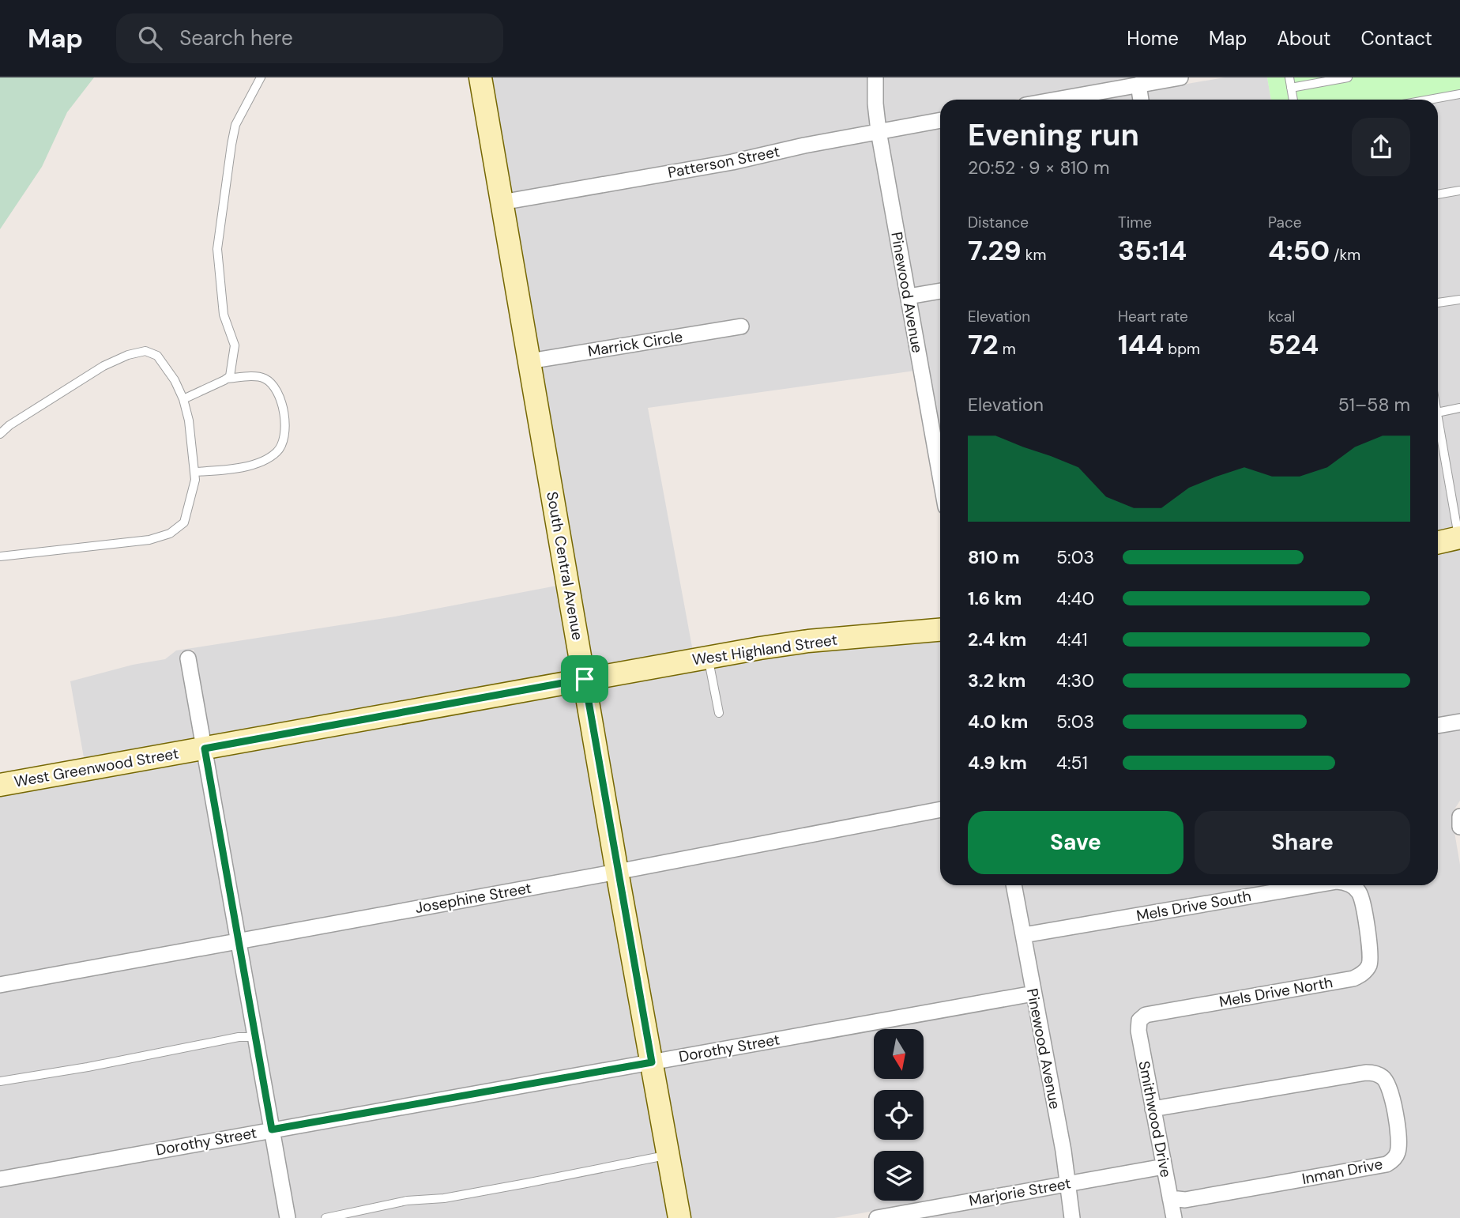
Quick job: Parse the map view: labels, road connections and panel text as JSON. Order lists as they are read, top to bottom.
{
  "streets": {
    "street": [
      "Patterson Street",
      "Pinewood Avenue",
      "Marrick Circle",
      "South Central Avenue",
      "West Highland Street",
      "West Greenwood Street",
      "Josephine Street",
      "Mels Drive South",
      "Mels Drive North",
      "Dorothy Street",
      "Smithwood Drive",
      "Inman Drive",
      "Marjorie Street"
    ]
  },
  "crossings": [
    ["Patterson Street", "Pinewood Avenue"],
    ["Patterson Street", "South Central Avenue"],
    ["Pinewood Avenue", "Mels Drive South"],
    ["Pinewood Avenue", "Dorothy Street"],
    ["Pinewood Avenue", "Marjorie Street"],
    ["Marrick Circle", "South Central Avenue"],
    ["South Central Avenue", "West Highland Street"],
    ["South Central Avenue", "West Greenwood Street"],
    ["South Central Avenue", "Josephine Street"],
    ["South Central Avenue", "Dorothy Street"],
    ["West Highland Street", "West Greenwood Street"],
    ["Mels Drive South", "Mels Drive North"],
    ["Mels Drive North", "Smithwood Drive"],
    ["Smithwood Drive", "Inman Drive"],
    ["Smithwood Drive", "Marjorie Street"]
  ],
  "north": "bottom",
  "page": {
    "header": "Map",
    "search": "Search here",
    "nav": [
      "Home",
      "Map",
      "About",
      "Contact"
    ],
    "heading": ["Evening run", "20:52 · 9 × 810 m"],
    "stats": [
      ["Distance", "7.29 km"],
      ["Time", "35:14"],
      ["Pace", "4:50 /km"],
      ["Elevation", "72 m"],
      ["Heart rate", "144 bpm"],
      ["kcal", "524"]
    ],
    "chart": ["Elevation", "51–58 m"],
    "list": [
      {
        "name": "810 m",
        "note": "5:03"
      },
      {
        "name": "1.6 km",
        "note": "4:40"
      },
      {
        "name": "2.4 km",
        "note": "4:41"
      },
      {
        "name": "3.2 km",
        "note": "4:30"
      },
      {
        "name": "4.0 km",
        "note": "5:03"
      },
      {
        "name": "4.9 km",
        "note": "4:51"
      }
    ],
    "buttons": ["Save", "Share"]
  }
}
